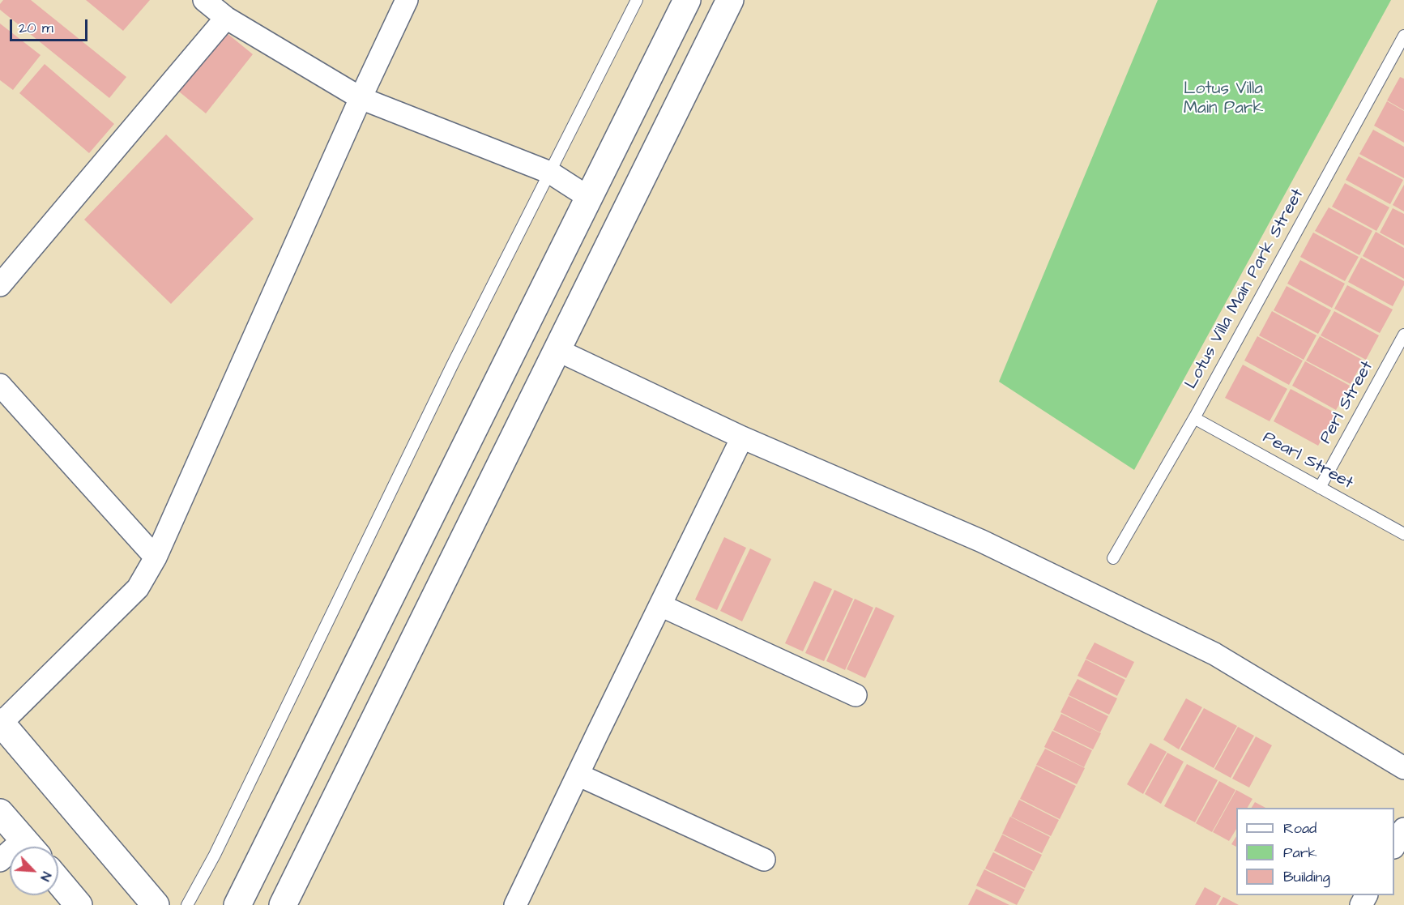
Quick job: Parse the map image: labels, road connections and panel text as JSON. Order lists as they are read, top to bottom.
{
  "streets": {
    "lane": ["Lotus Villa Main Park Street", "Perl Street", "Pearl Street"]
  },
  "crossings": [
    ["Lotus Villa Main Park Street", "Pearl Street"],
    ["Perl Street", "Pearl Street"]
  ],
  "parks": ["Lotus Villa Main Park"],
  "legend": ["Road", "Park", "Building"],
  "scale_bar": "20 m",
  "north": "bottom right"
}
